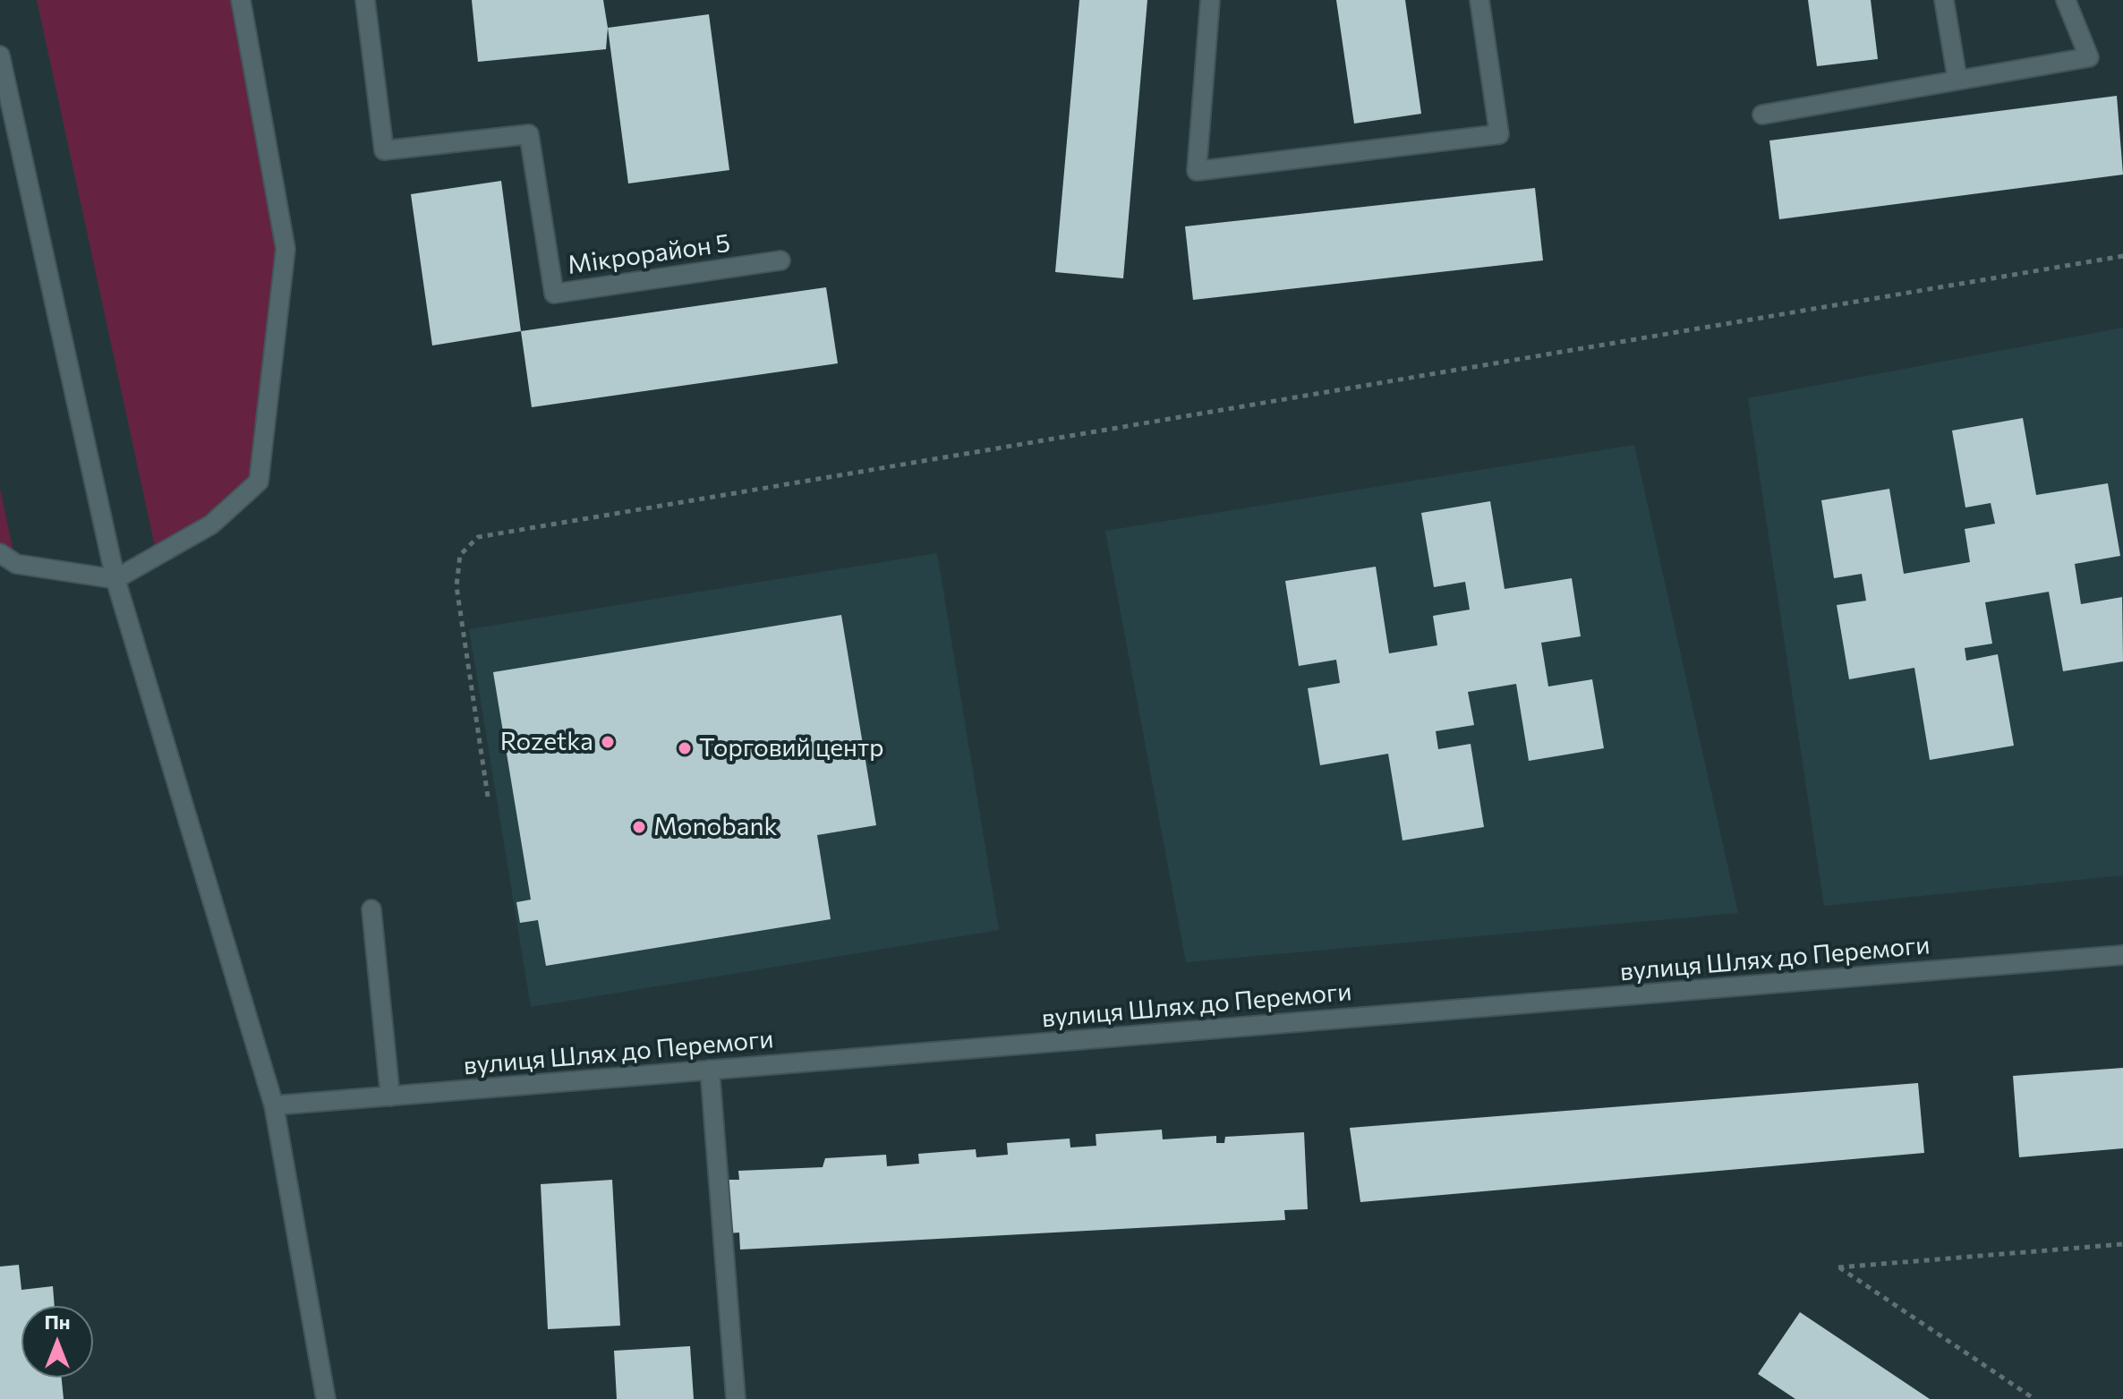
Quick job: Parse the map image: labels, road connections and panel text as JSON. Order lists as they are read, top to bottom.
{
  "streets": {
    "street": ["Мікрорайон 5", "вулиця Шлях до Перемоги"]
  },
  "places": ["Rozetka", "Торговий центр", "Monobank"],
  "north": "top"
}
